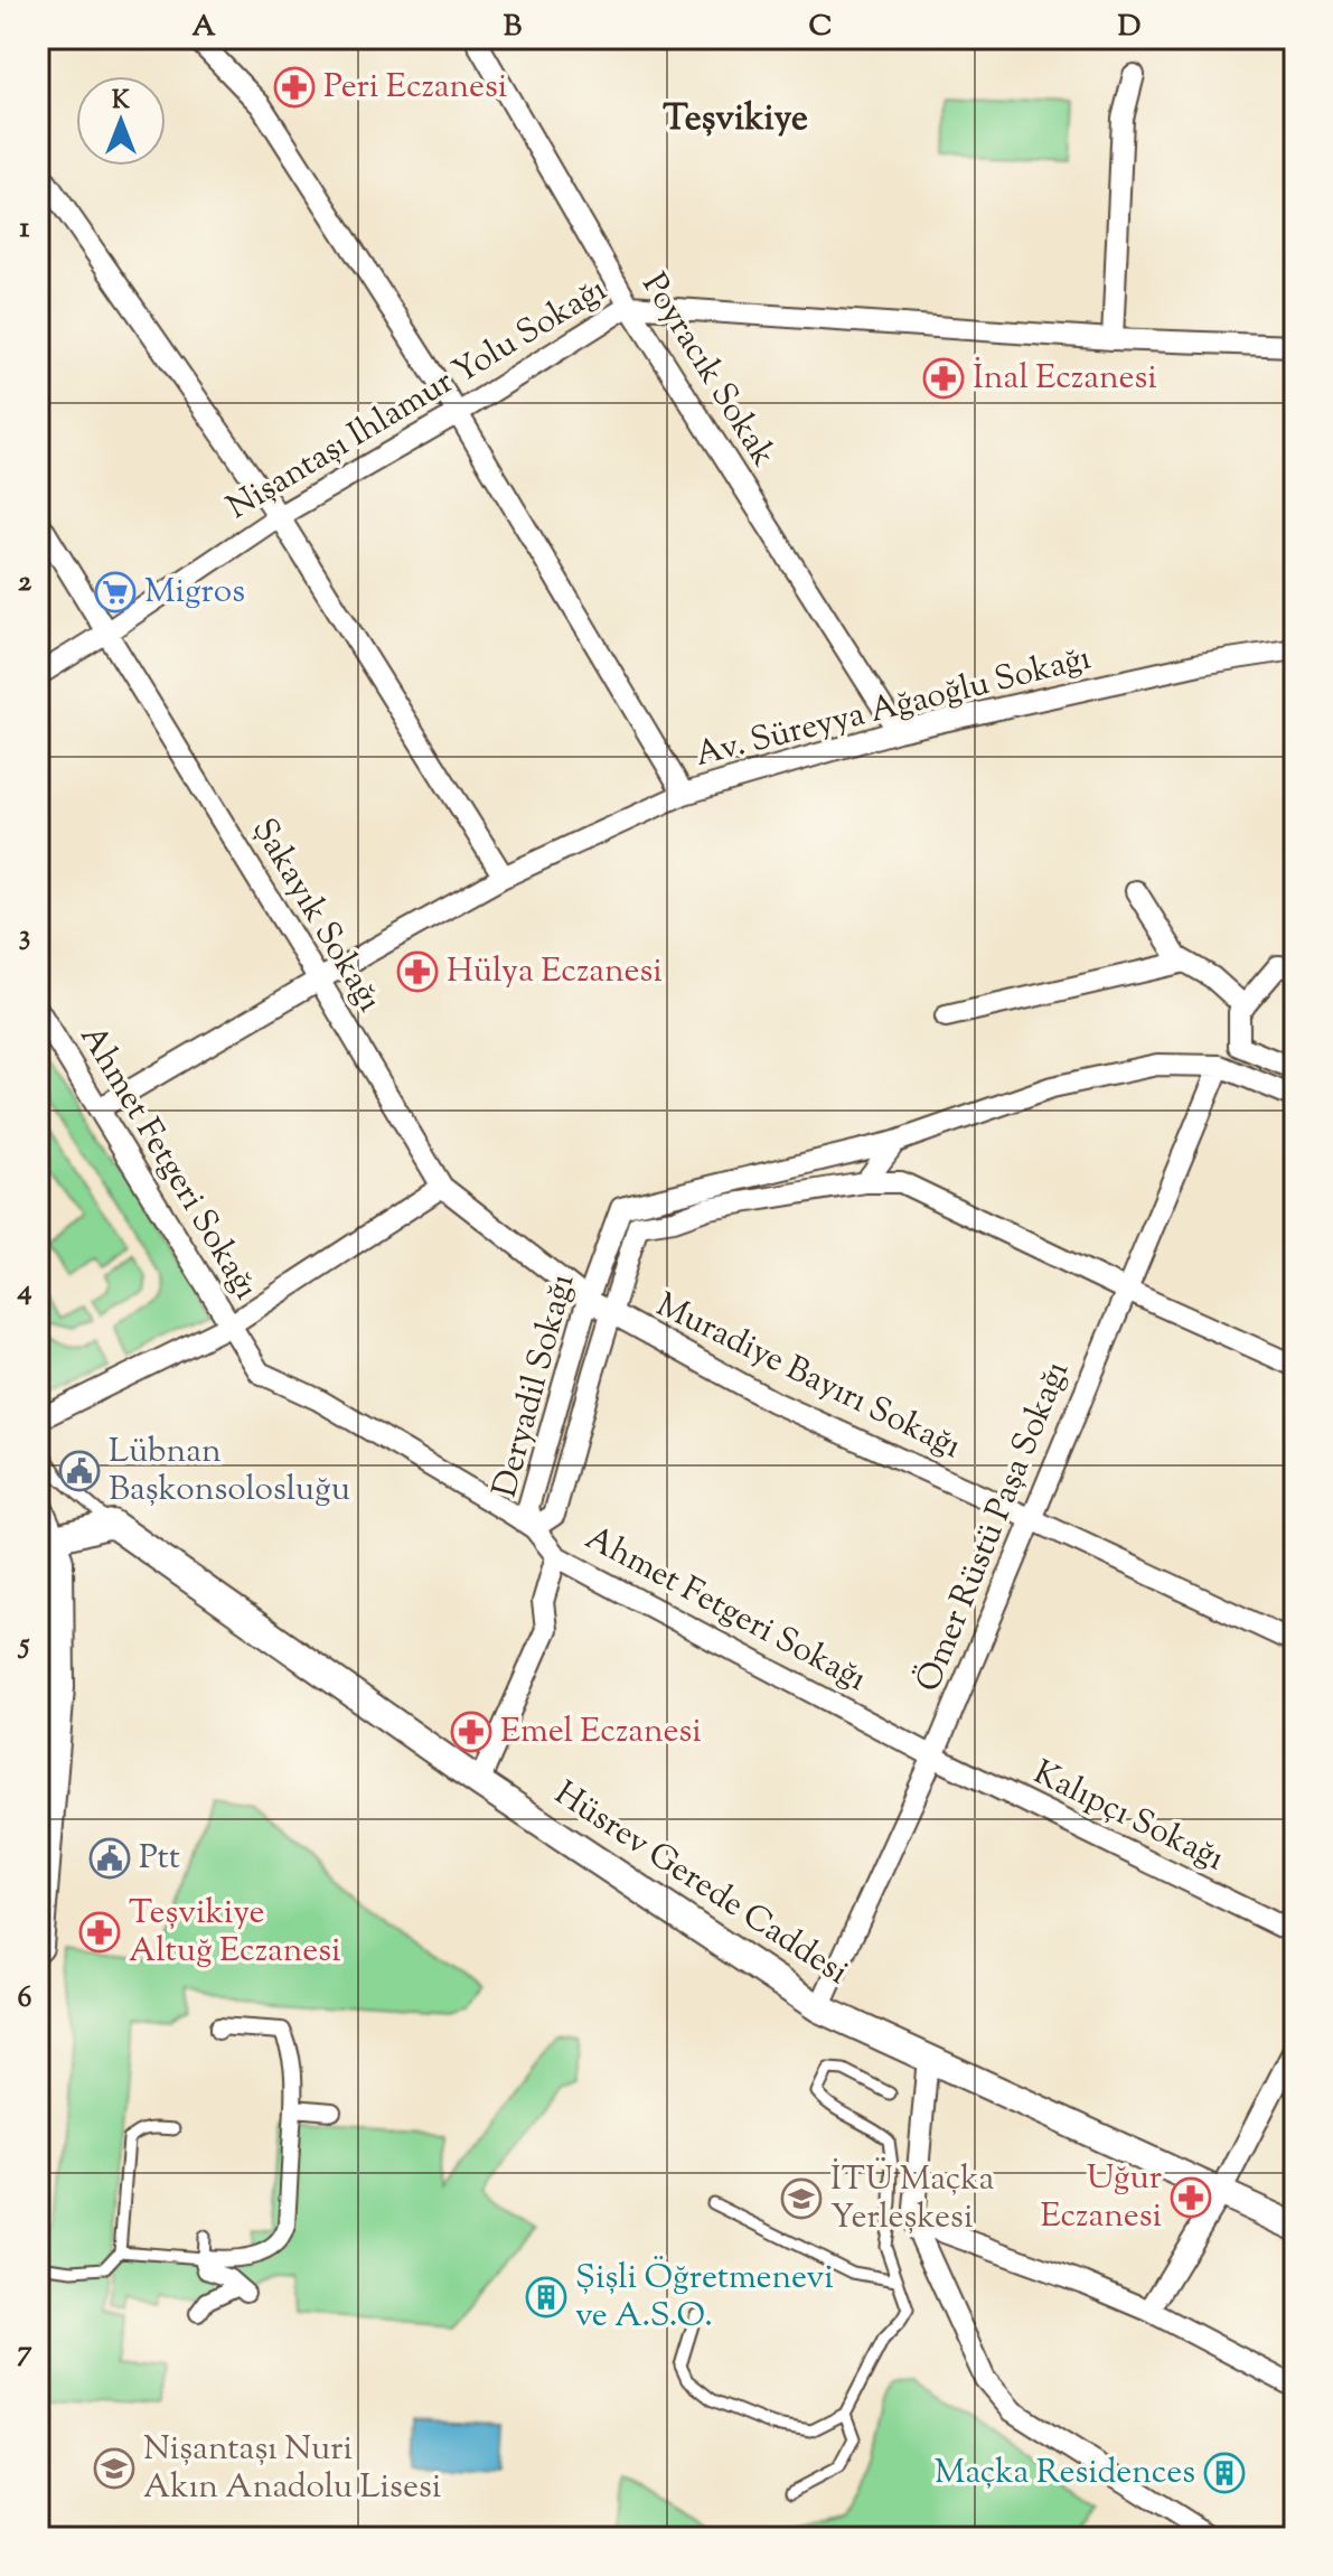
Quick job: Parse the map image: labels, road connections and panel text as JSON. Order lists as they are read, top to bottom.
{
  "streets": {
    "street": [
      "Poyracık Sokak",
      "Nişantaşı Ihlamur Yolu Sokağı",
      "Av. Süreyya Ağaoğlu Sokağı",
      "Şakayık Sokağı",
      "Ahmet Fetgeri Sokağı",
      "Muradiye Bayırı Sokağı",
      "Deryadil Sokağı",
      "Ömer Rüstü Paşa Sokağı",
      "Kalıpçı Sokağı",
      "Hüsrev Gerede Caddesi"
    ]
  },
  "crossings": [
    ["Poyracık Sokak", "Nişantaşı Ihlamur Yolu Sokağı"],
    ["Poyracık Sokak", "Av. Süreyya Ağaoğlu Sokağı"],
    ["Nişantaşı Ihlamur Yolu Sokağı", "Şakayık Sokağı"],
    ["Av. Süreyya Ağaoğlu Sokağı", "Şakayık Sokağı"],
    ["Av. Süreyya Ağaoğlu Sokağı", "Ahmet Fetgeri Sokağı"],
    ["Şakayık Sokağı", "Muradiye Bayırı Sokağı"],
    ["Şakayık Sokağı", "Deryadil Sokağı"],
    ["Ahmet Fetgeri Sokağı", "Deryadil Sokağı"],
    ["Ahmet Fetgeri Sokağı", "Ömer Rüstü Paşa Sokağı"],
    ["Ahmet Fetgeri Sokağı", "Kalıpçı Sokağı"],
    ["Muradiye Bayırı Sokağı", "Deryadil Sokağı"],
    ["Muradiye Bayırı Sokağı", "Ömer Rüstü Paşa Sokağı"],
    ["Deryadil Sokağı", "Ömer Rüstü Paşa Sokağı"],
    ["Ömer Rüstü Paşa Sokağı", "Kalıpçı Sokağı"],
    ["Ömer Rüstü Paşa Sokağı", "Hüsrev Gerede Caddesi"]
  ],
  "districts": ["Teşvikiye"],
  "places": {
    "pharmacy": [
      "Peri Eczanesi",
      "İnal Eczanesi",
      "Hülya Eczanesi",
      "Emel Eczanesi",
      "Teşvikiye Altuğ Eczanesi",
      "Uğur Eczanesi"
    ],
    "supermarket": ["Migros"],
    "public building": ["Lübnan Başkonsolosluğu", "Ptt"],
    "school or university": ["İTÜ Maçka Yerleşkesi", "Nişantaşı Nuri Akın Anadolu Lisesi"],
    "building": ["Şişli Öğretmenevi ve A.S.O.", "Maçka Residences"]
  },
  "north": "top",
  "grid": {
    "columns": [
      "A",
      "B",
      "C",
      "D"
    ],
    "rows": [
      "1",
      "2",
      "3",
      "4",
      "5",
      "6",
      "7"
    ]
  }
}
